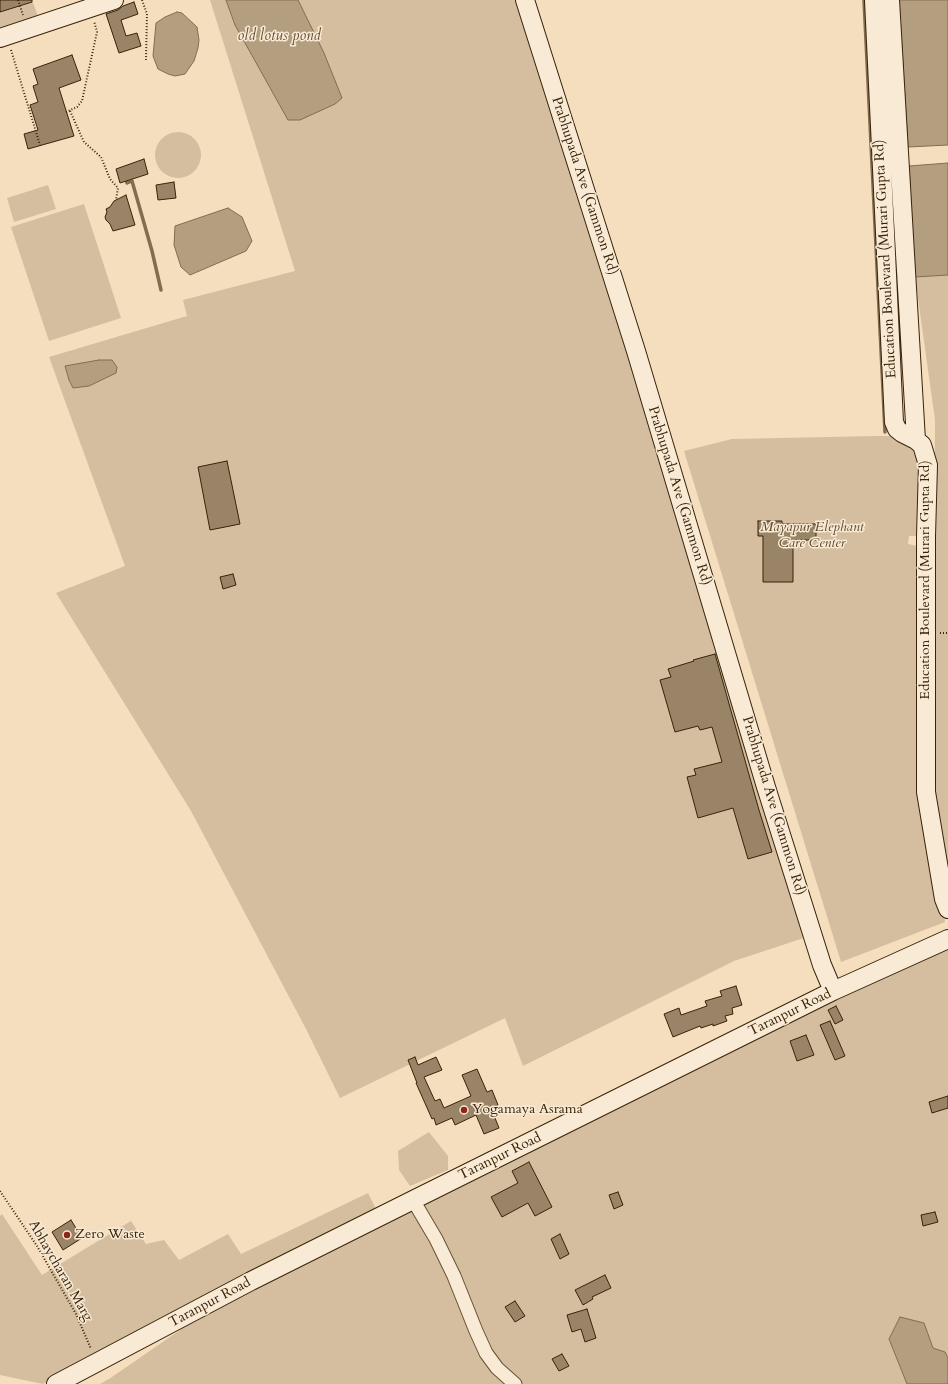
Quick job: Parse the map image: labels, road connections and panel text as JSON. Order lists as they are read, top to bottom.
{
  "streets": {
    "street": ["Prabhupada Ave (Gammon Rd)", "Education Boulevard (Murari Gupta Rd)", "Taranpur Road"],
    "path": ["Abhaycharan Marg"]
  },
  "crossings": [
    ["Prabhupada Ave (Gammon Rd)", "Taranpur Road"],
    ["Taranpur Road", "Abhaycharan Marg"]
  ],
  "water": ["old lotus pond"],
  "parks": ["Mayapur Elephant Care Center"],
  "places": ["Yogamaya Asrama", "Zero Waste"]
}
